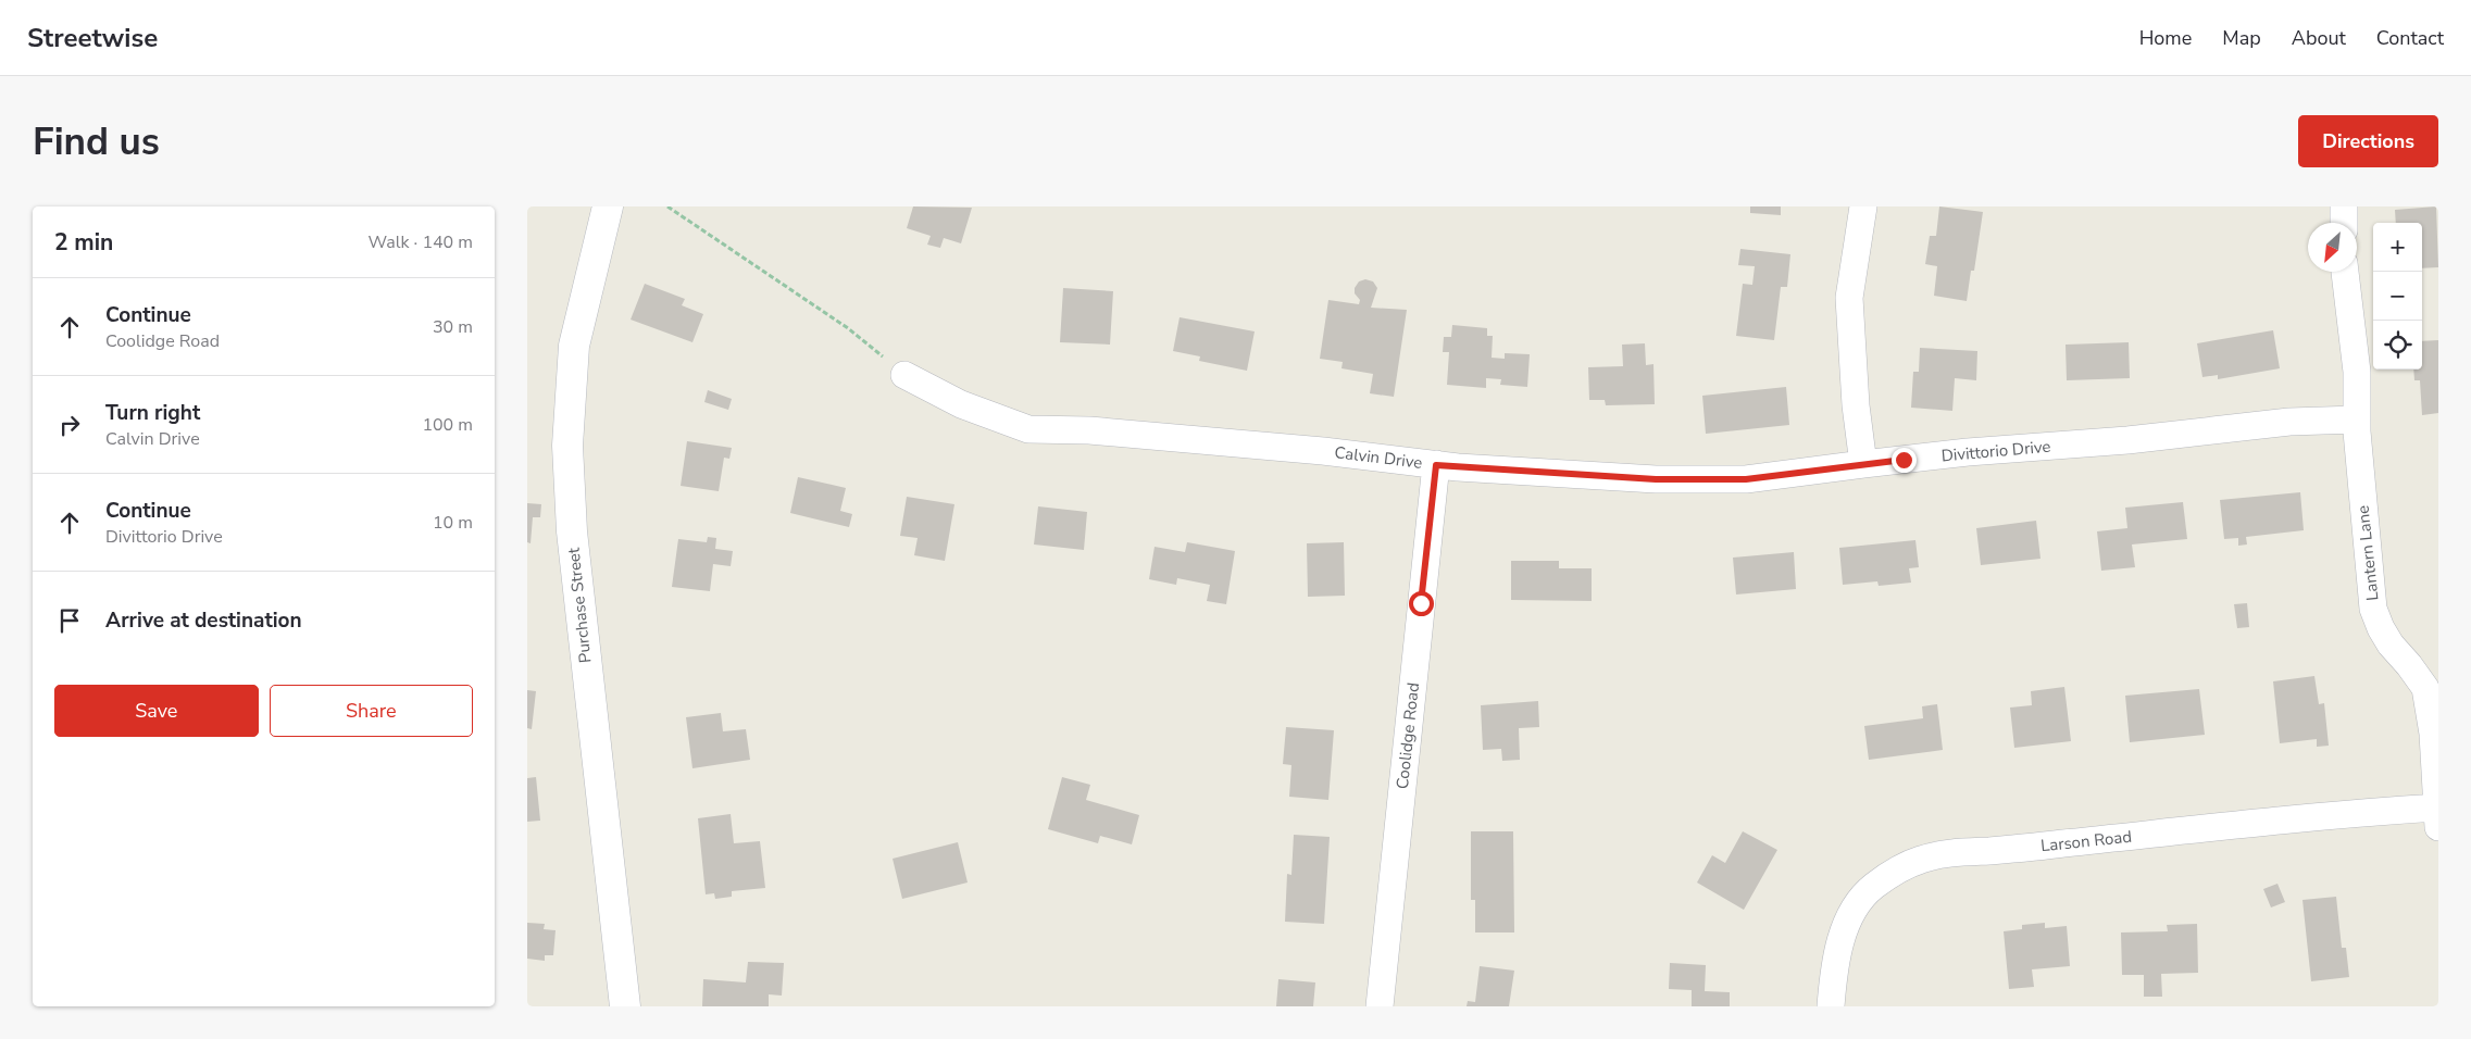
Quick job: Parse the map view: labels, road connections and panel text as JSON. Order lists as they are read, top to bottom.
{
  "streets": {
    "main road": ["Purchase Street"],
    "street": [
      "Divittorio Drive",
      "Calvin Drive",
      "Lantern Lane",
      "Coolidge Road",
      "Larson Road"
    ]
  },
  "crossings": [
    ["Divittorio Drive", "Calvin Drive"],
    ["Divittorio Drive", "Lantern Lane"],
    ["Calvin Drive", "Coolidge Road"],
    ["Lantern Lane", "Larson Road"]
  ],
  "north": "bottom left",
  "page": {
    "header": "Streetwise",
    "nav": [
      "Home",
      "Map",
      "About",
      "Contact"
    ],
    "buttons": [
      "Directions",
      ["Save", "Share"]
    ],
    "title": "Find us",
    "heading": ["2 min", "Walk · 140 m"],
    "map_buttons": ["+", "−"],
    "list": [
      ["Continue", "Coolidge Road", "30 m"],
      ["Turn right", "Calvin Drive", "100 m"],
      ["Continue", "Divittorio Drive", "10 m"],
      "Arrive at destination"
    ]
  }
}
